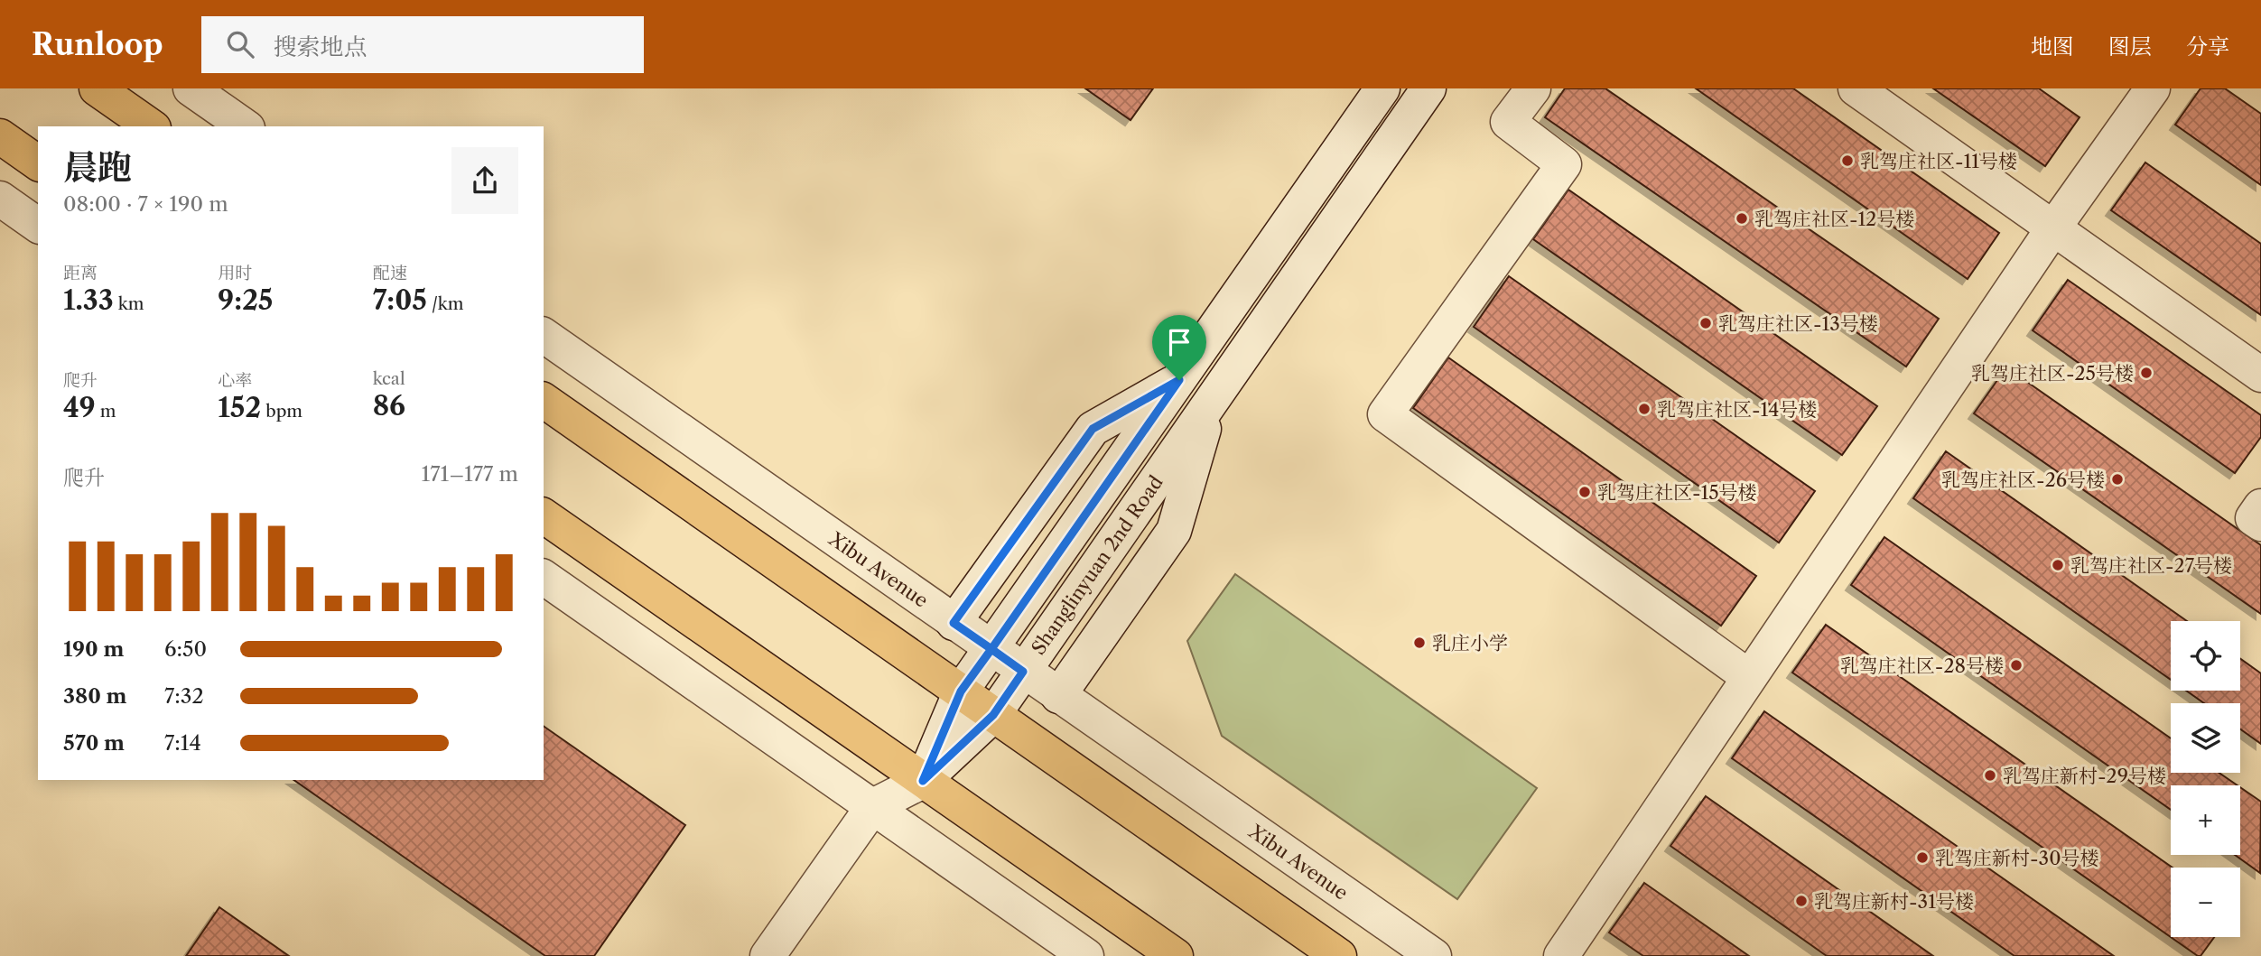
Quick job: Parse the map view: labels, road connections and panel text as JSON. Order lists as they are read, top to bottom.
{
  "streets": {
    "street": ["Shanglinyuan 2nd Road", "Xibu Avenue"]
  },
  "crossings": [
    ["Shanglinyuan 2nd Road", "Xibu Avenue"]
  ],
  "places": [
    "乳驾庄社区-11号楼",
    "乳驾庄社区-12号楼",
    "乳驾庄社区-13号楼",
    "乳驾庄社区-25号楼",
    "乳驾庄社区-14号楼",
    "乳驾庄社区-26号楼",
    "乳驾庄社区-15号楼",
    "乳驾庄社区-27号楼",
    "乳庄小学",
    "乳驾庄社区-28号楼",
    "乳驾庄新村-29号楼",
    "乳驾庄新村-30号楼",
    "乳驾庄新村-31号楼"
  ],
  "page": {
    "header": "Runloop",
    "search": "搜索地点",
    "nav": ["地图", "图层", "分享"],
    "heading": ["晨跑", "08:00 · 7 × 190 m"],
    "stats": [
      ["距离", "1.33 km"],
      ["用时", "9:25"],
      ["配速", "7:05 /km"],
      ["爬升", "49 m"],
      ["心率", "152 bpm"],
      ["kcal", "86"]
    ],
    "chart": ["爬升", "171–177 m"],
    "map_buttons": ["+", "−"],
    "list": [
      {
        "name": "190 m",
        "note": "6:50"
      },
      {
        "name": "380 m",
        "note": "7:32"
      },
      {
        "name": "570 m",
        "note": "7:14"
      }
    ]
  }
}
